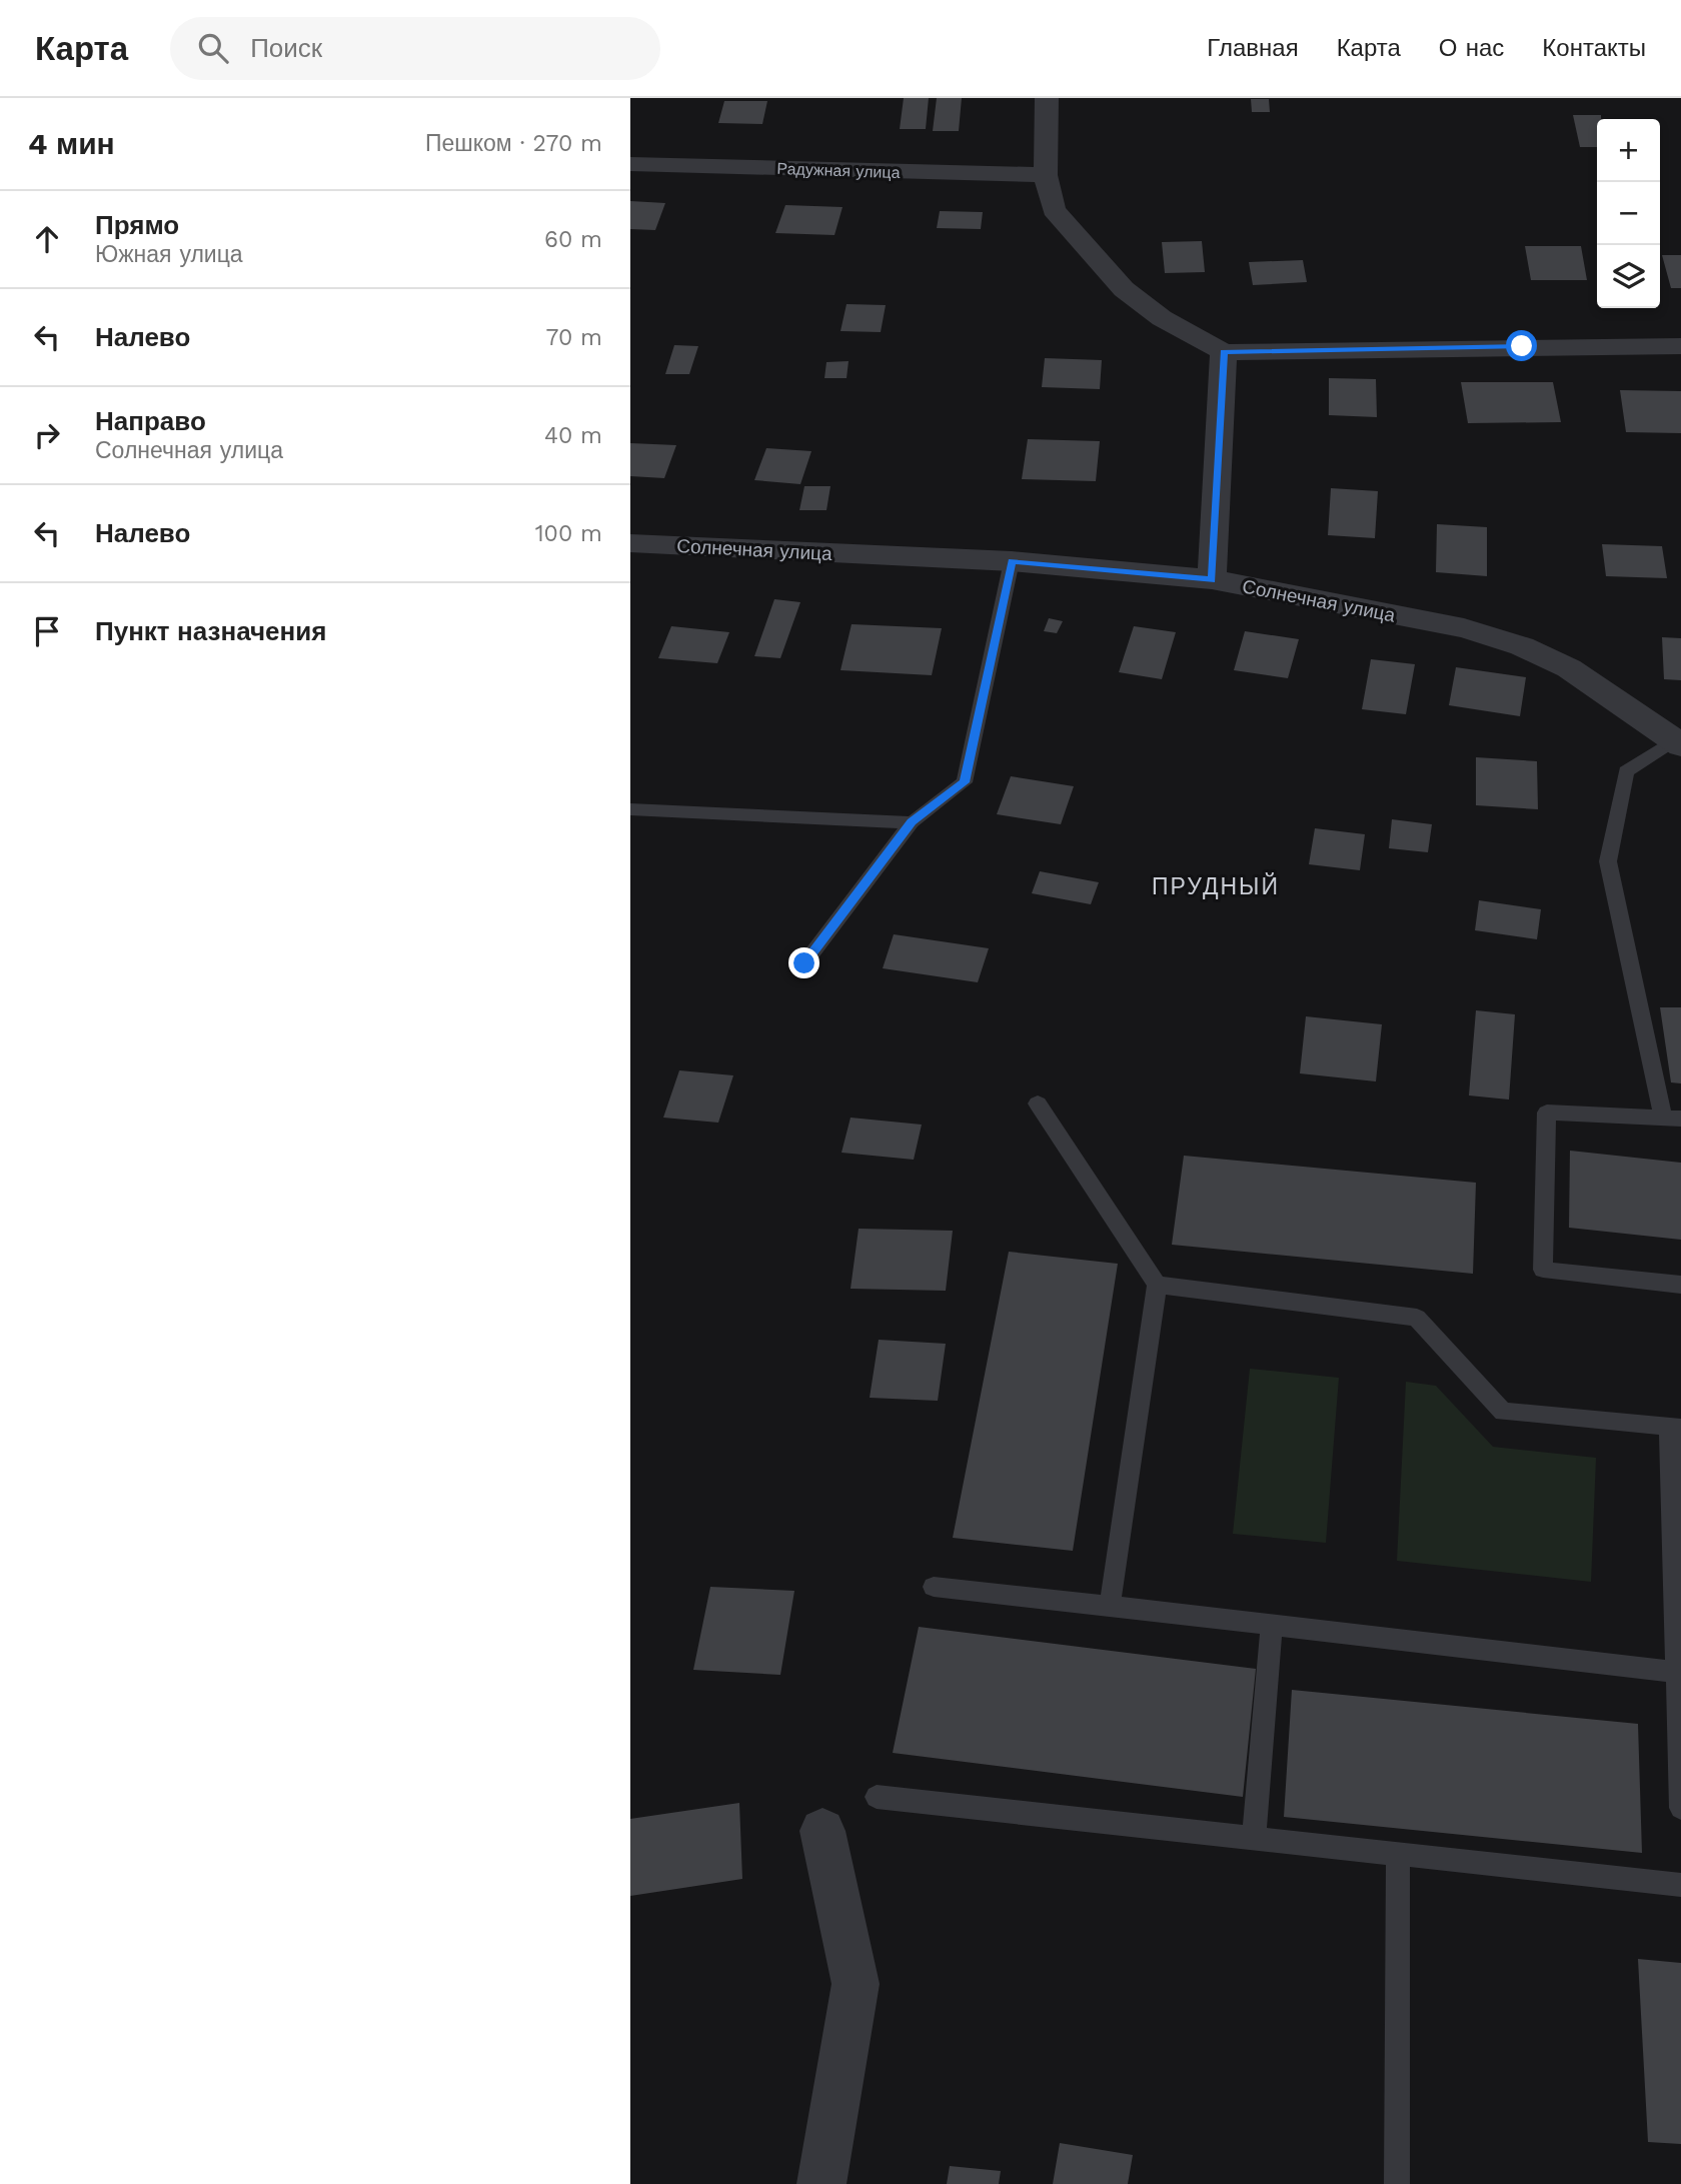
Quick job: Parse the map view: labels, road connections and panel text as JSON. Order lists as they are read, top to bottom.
{
  "streets": {
    "street": ["Радужная улица", "Солнечная улица"]
  },
  "districts": ["ПРУДНЫЙ"],
  "page": {
    "header": "Карта",
    "search": "Поиск",
    "nav": [
      "Главная",
      "Карта",
      "О нас",
      "Контакты"
    ],
    "heading": ["4 мин", "Пешком · 270 m"],
    "map_buttons": ["+", "−"],
    "list": [
      ["Прямо", "Южная улица", "60 m"],
      ["Налево", "70 m"],
      ["Направо", "Солнечная улица", "40 m"],
      ["Налево", "100 m"],
      "Пункт назначения"
    ]
  }
}
